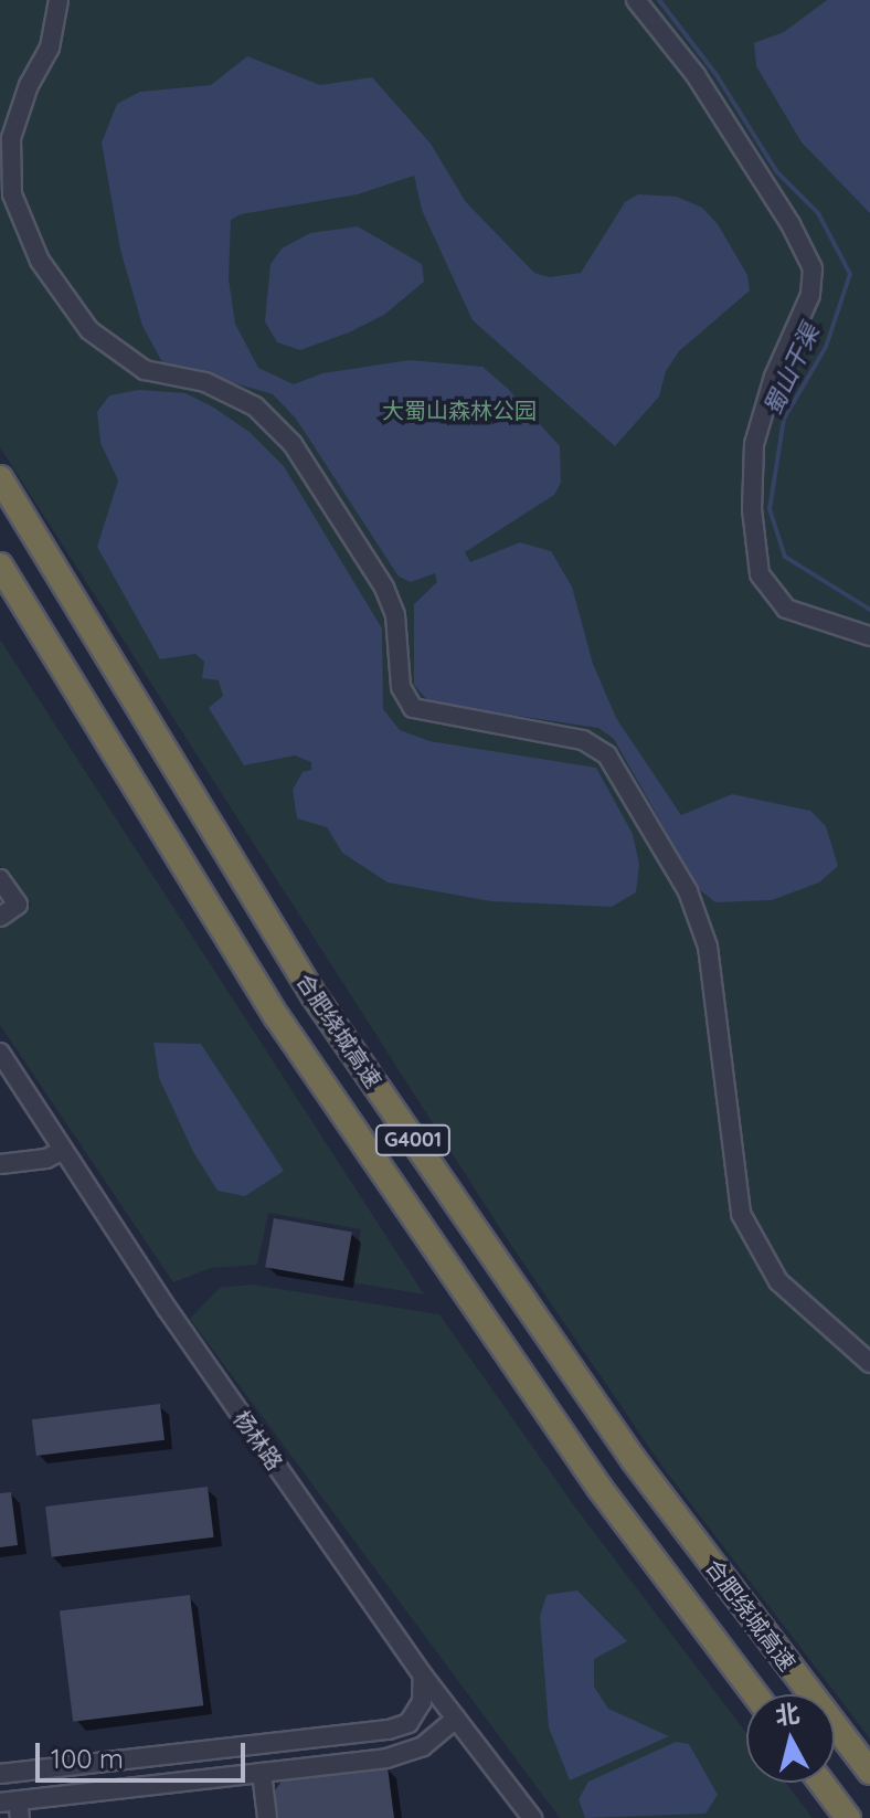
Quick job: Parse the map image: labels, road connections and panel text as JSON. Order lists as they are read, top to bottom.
{
  "streets": {
    "highway": ["合肥绕城高速", "G4001"],
    "street": ["杨林路"]
  },
  "water": ["蜀山干渠"],
  "parks": ["大蜀山森林公园"],
  "scale_bar": "100 m",
  "north": "top"
}
